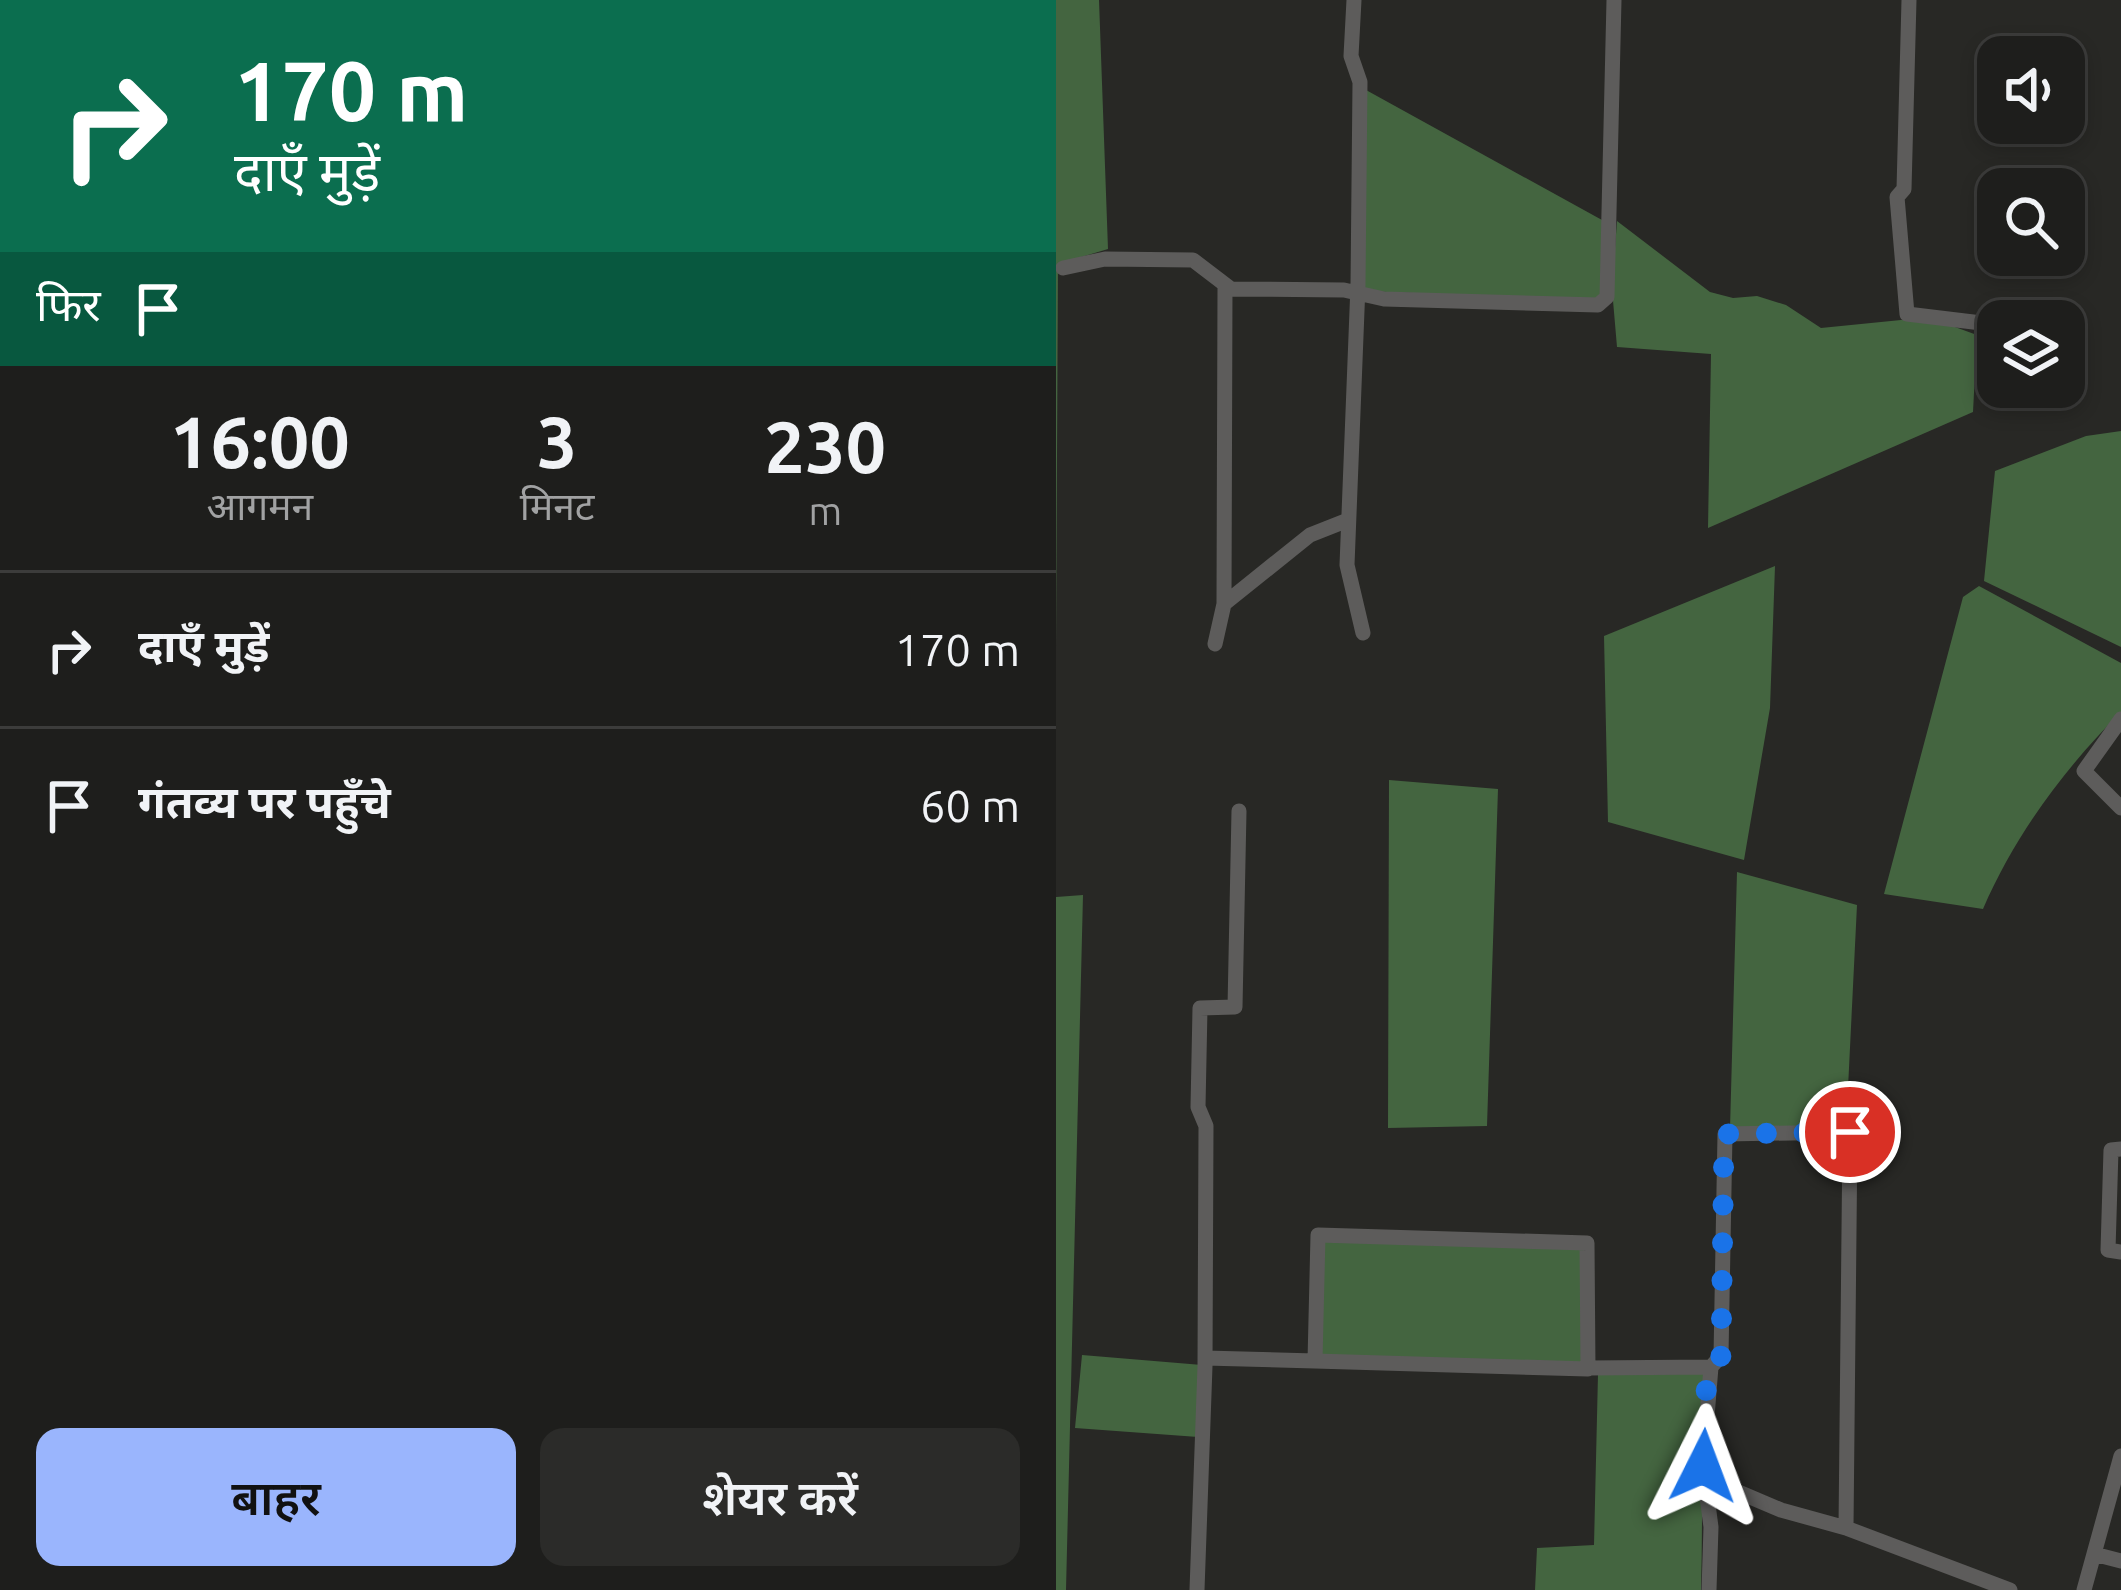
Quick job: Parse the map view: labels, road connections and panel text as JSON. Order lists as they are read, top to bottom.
{
  "page": {
    "turn": ["170 m", "दाएँ मुड़ें"],
    "then": "फिर",
    "eta": [
      "16:00",
      "आगमन",
      "3",
      "मिनट",
      "230",
      "m"
    ],
    "list": [
      {
        "name": "दाएँ मुड़ें",
        "value": "170 m"
      },
      {
        "name": "गंतव्य पर पहुँचे",
        "value": "60 m"
      }
    ],
    "buttons": ["बाहर", "शेयर करें"]
  }
}
